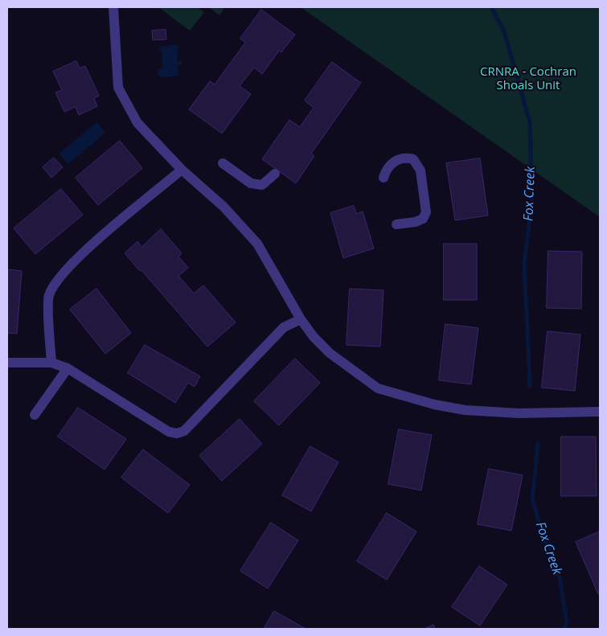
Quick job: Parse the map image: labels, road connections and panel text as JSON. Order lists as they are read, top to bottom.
{
  "water": ["Fox Creek"],
  "parks": ["CRNRA - Cochran Shoals Unit"]
}
